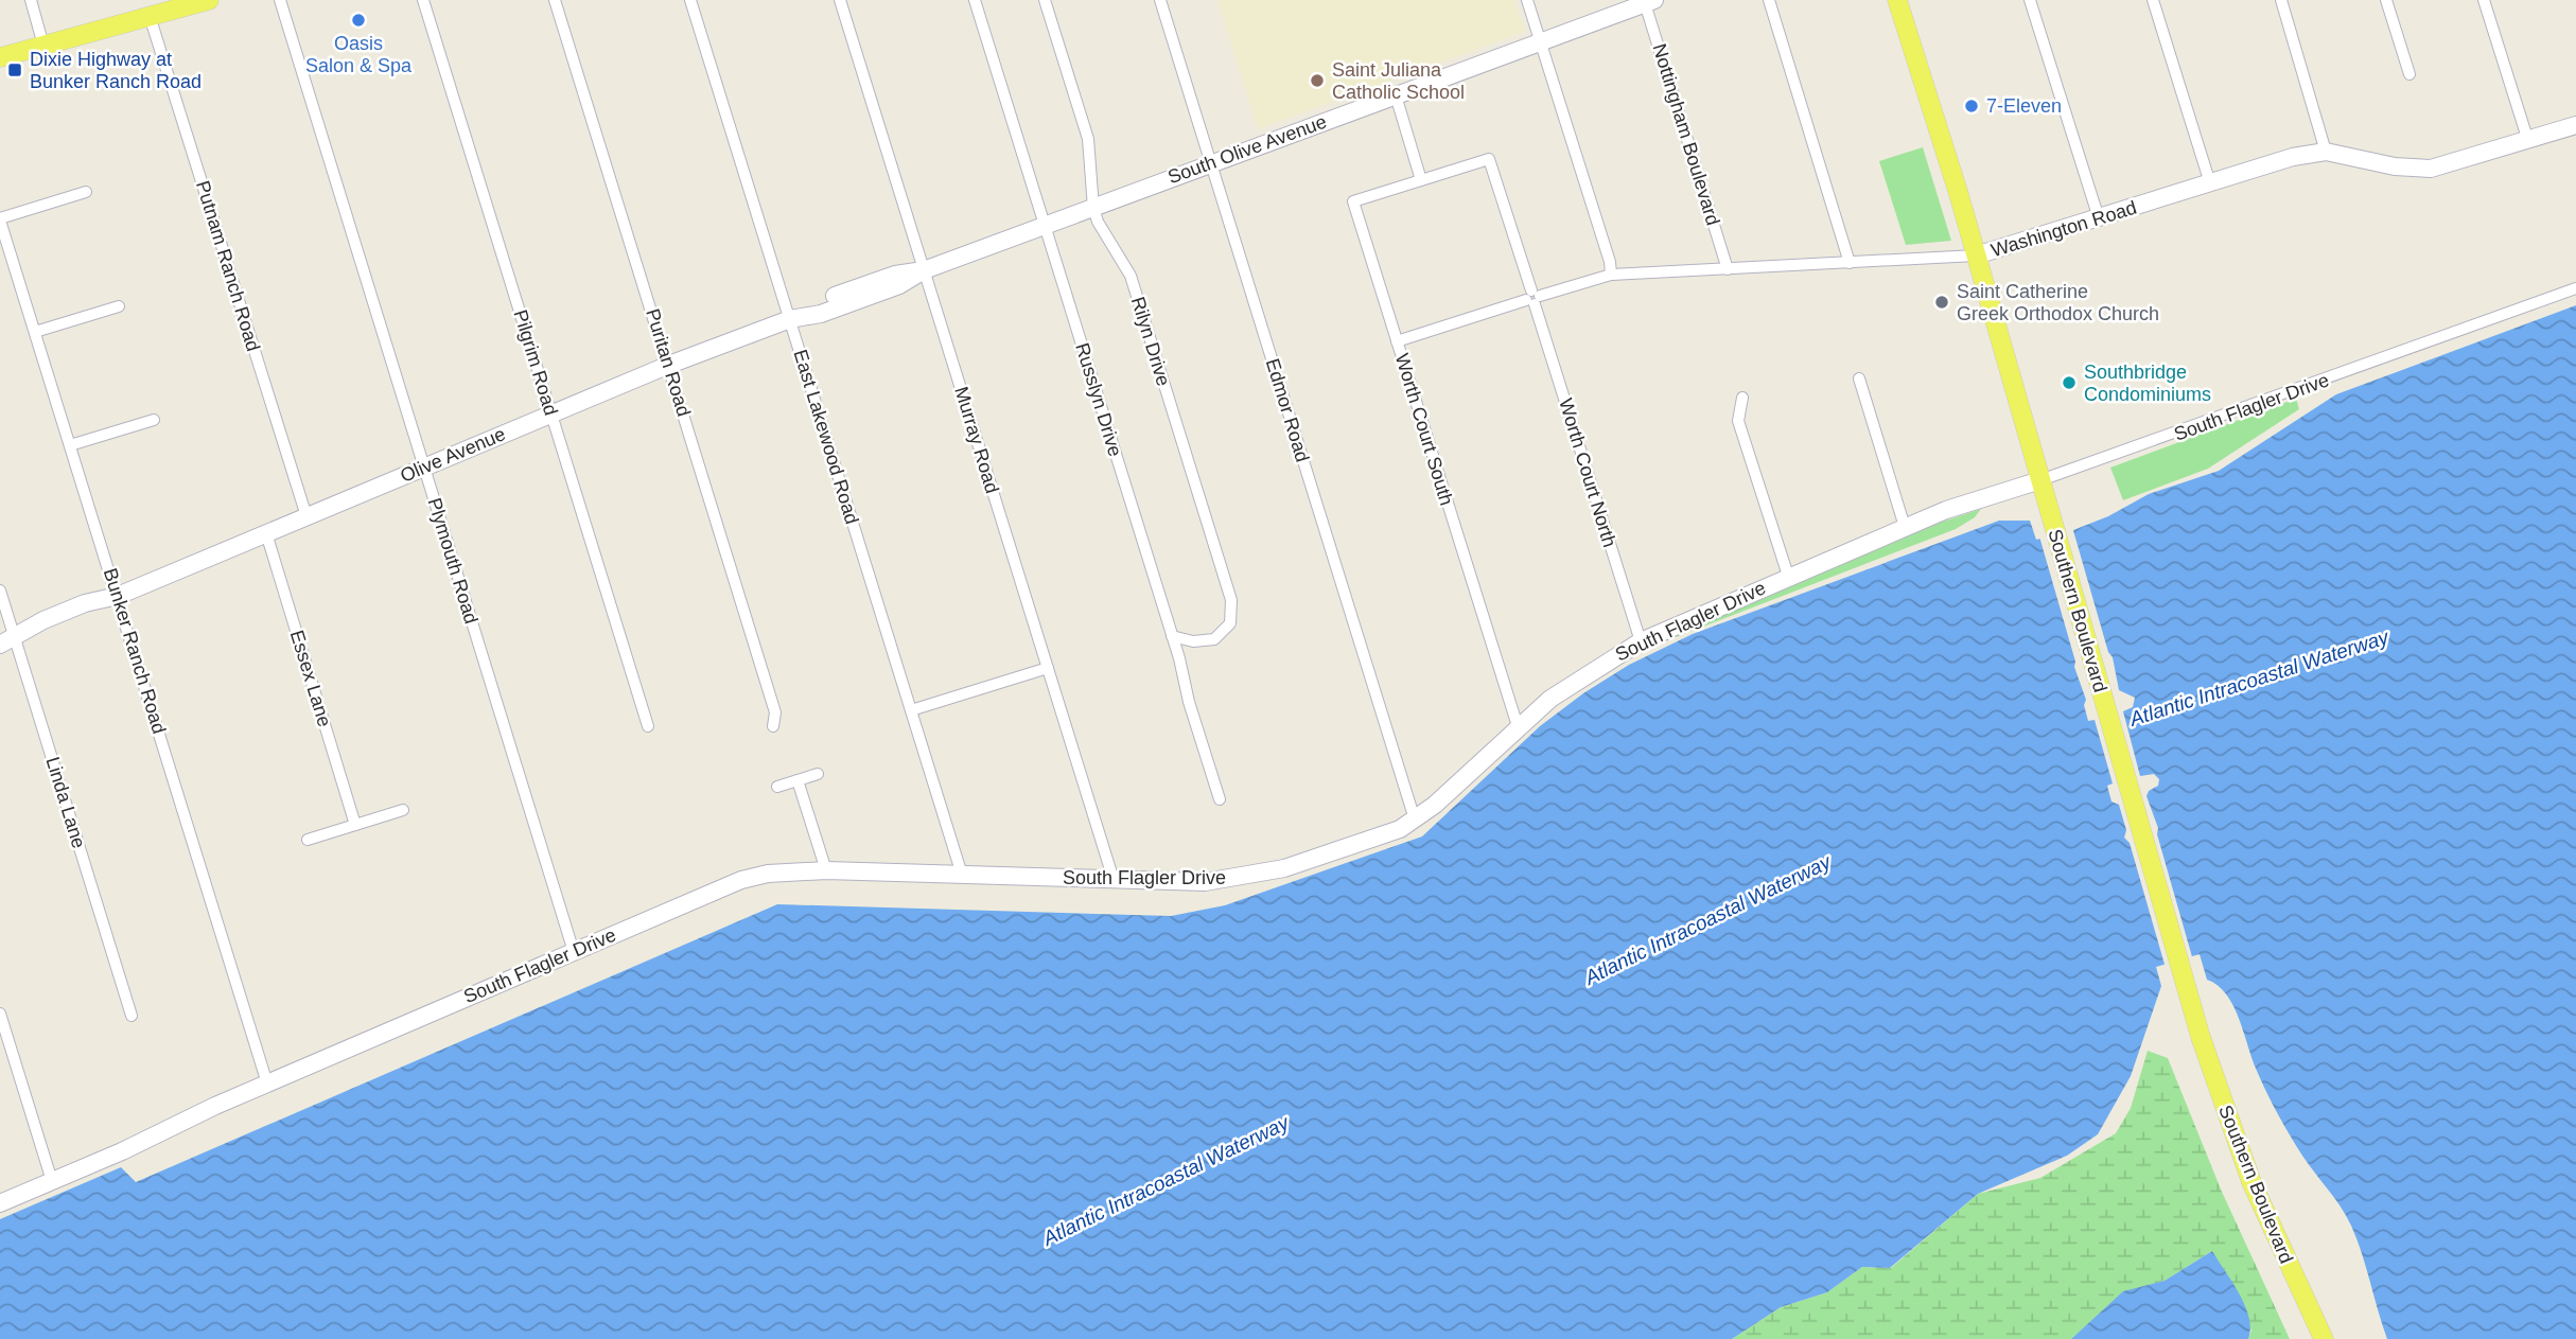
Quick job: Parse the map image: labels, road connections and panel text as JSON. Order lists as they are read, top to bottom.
{
  "streets": {
    "main road": ["Southern Boulevard"],
    "street": [
      "Nottingham Boulevard",
      "South Olive Avenue",
      "Washington Road",
      "Putnam Ranch Road",
      "Rilyn Drive",
      "Pilgrim Road",
      "Puritan Road",
      "Russlyn Drive",
      "South Flagler Drive",
      "Edmor Road",
      "Worth Court South",
      "East Lakewood Road",
      "Murray Road",
      "Olive Avenue",
      "Worth Court North",
      "Plymouth Road",
      "Bunker Ranch Road",
      "Essex Lane",
      "Linda Lane"
    ]
  },
  "crossings": [
    ["Nottingham Boulevard", "South Olive Avenue"],
    ["Nottingham Boulevard", "Washington Road"],
    ["South Olive Avenue", "Rilyn Drive"],
    ["South Olive Avenue", "Russlyn Drive"],
    ["South Olive Avenue", "Edmor Road"],
    ["South Olive Avenue", "Murray Road"],
    ["South Olive Avenue", "Olive Avenue"],
    ["Washington Road", "Worth Court South"],
    ["Washington Road", "Worth Court North"],
    ["Washington Road", "Southern Boulevard"],
    ["Putnam Ranch Road", "Olive Avenue"],
    ["Rilyn Drive", "Russlyn Drive"],
    ["Pilgrim Road", "Olive Avenue"],
    ["Puritan Road", "Olive Avenue"],
    ["South Flagler Drive", "Edmor Road"],
    ["South Flagler Drive", "Worth Court South"],
    ["South Flagler Drive", "East Lakewood Road"],
    ["South Flagler Drive", "Murray Road"],
    ["South Flagler Drive", "Worth Court North"],
    ["South Flagler Drive", "Plymouth Road"],
    ["South Flagler Drive", "Southern Boulevard"],
    ["South Flagler Drive", "Bunker Ranch Road"],
    ["Worth Court South", "Worth Court North"],
    ["East Lakewood Road", "Olive Avenue"],
    ["Murray Road", "Olive Avenue"],
    ["Olive Avenue", "Plymouth Road"],
    ["Olive Avenue", "Bunker Ranch Road"],
    ["Olive Avenue", "Essex Lane"],
    ["Olive Avenue", "Linda Lane"]
  ],
  "water": ["Atlantic Intracoastal Waterway"],
  "places": {
    "other": [
      "Oasis Salon & Spa",
      "Saint Juliana Catholic School",
      "7-Eleven",
      "Saint Catherine Greek Orthodox Church",
      "Southbridge Condominiums"
    ],
    "transit": ["Dixie Highway at Bunker Ranch Road"]
  }
}
